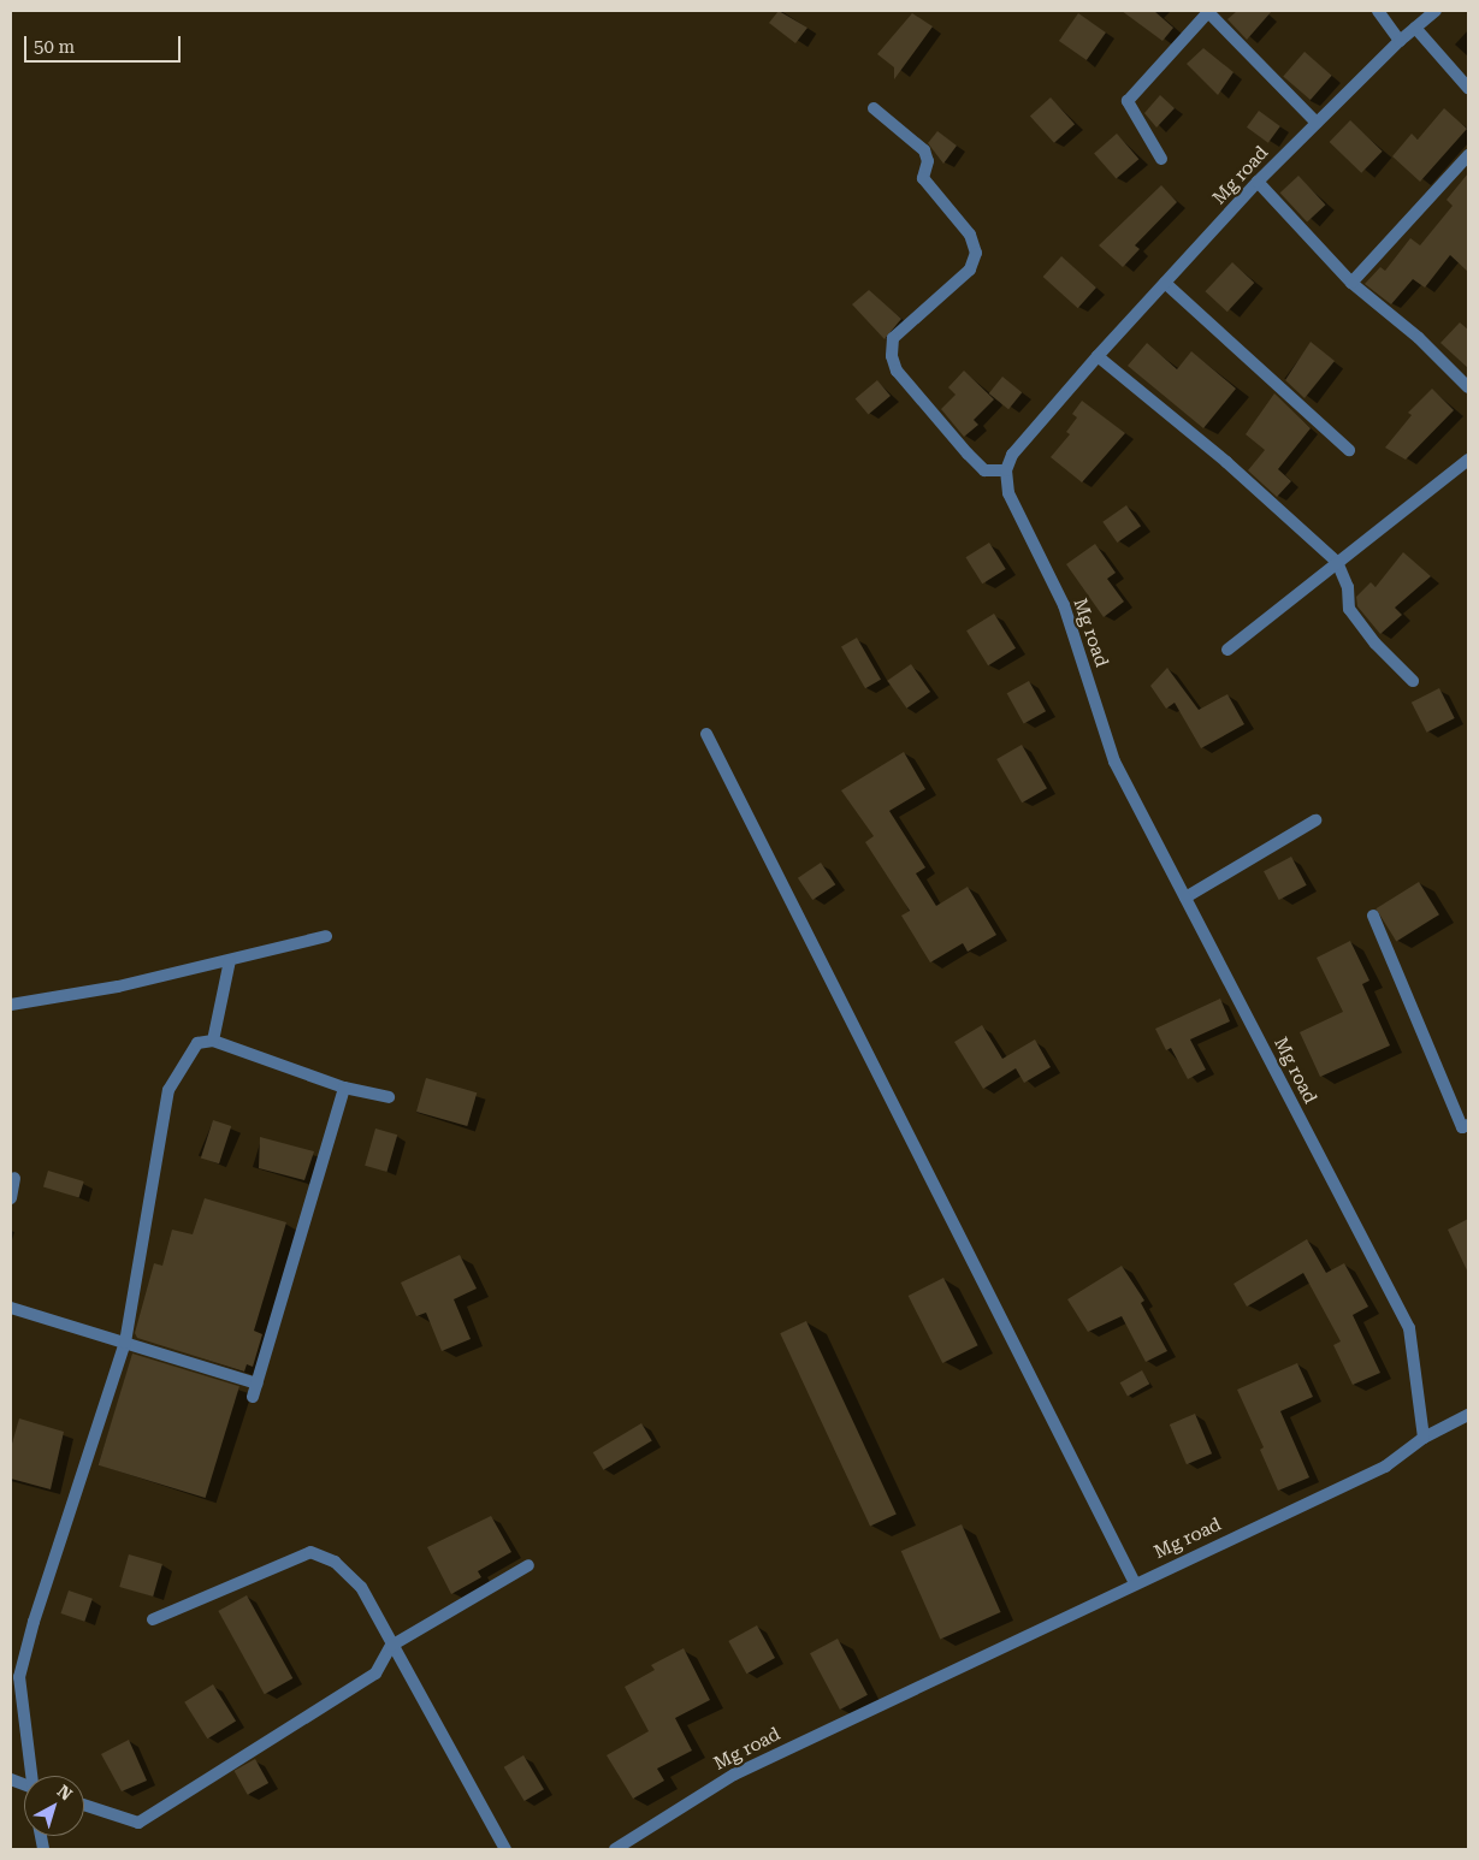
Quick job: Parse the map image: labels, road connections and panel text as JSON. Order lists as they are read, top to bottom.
{
  "streets": {
    "street": ["Mg road"]
  },
  "scale_bar": "50 m",
  "north": "top right"
}
